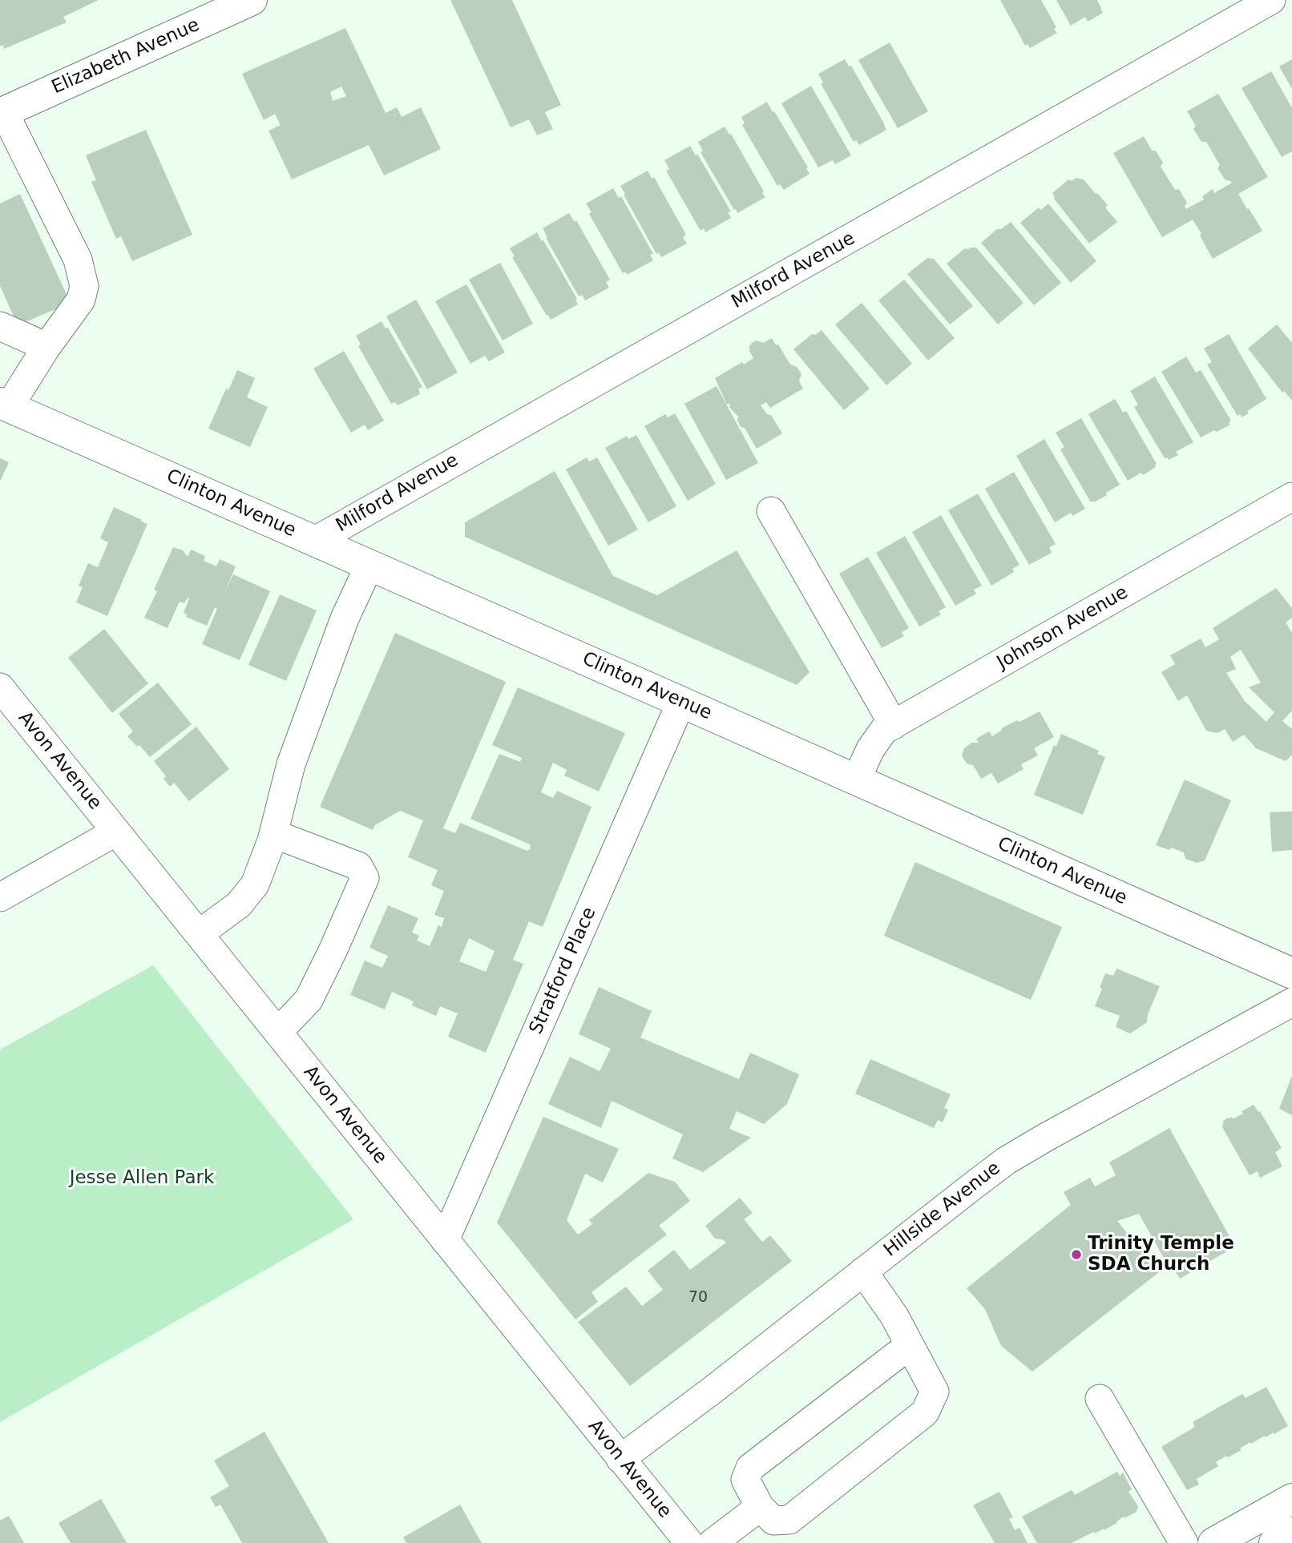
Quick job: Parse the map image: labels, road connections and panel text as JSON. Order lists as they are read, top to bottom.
{
  "streets": {
    "main road": ["Elizabeth Avenue", "Clinton Avenue"],
    "street": [
      "Milford Avenue",
      "Johnson Avenue",
      "Avon Avenue",
      "Stratford Place",
      "Hillside Avenue"
    ]
  },
  "crossings": [
    ["Milford Avenue", "Clinton Avenue"],
    ["Clinton Avenue", "Johnson Avenue"],
    ["Clinton Avenue", "Stratford Place"],
    ["Avon Avenue", "Stratford Place"],
    ["Avon Avenue", "Hillside Avenue"]
  ],
  "parks": ["Jesse Allen Park"],
  "places": ["Trinity Temple SDA Church"],
  "house_numbers": ["70"]
}
